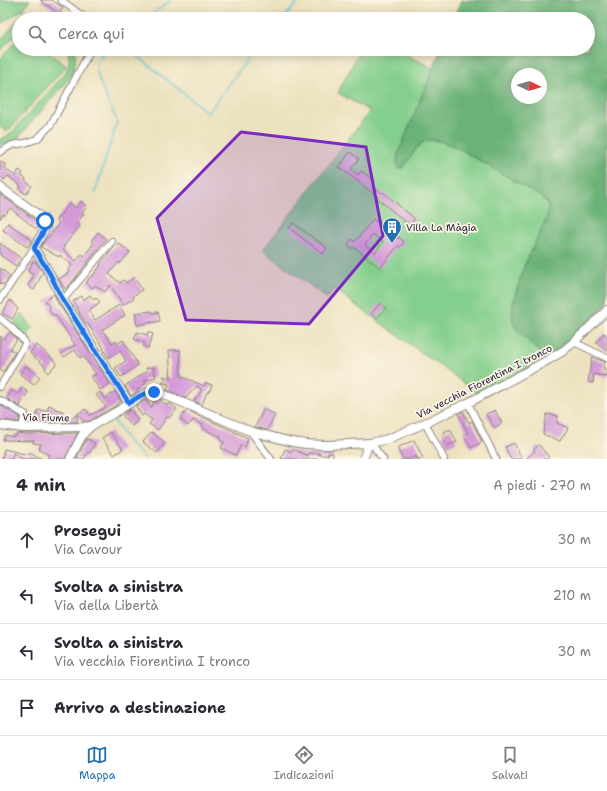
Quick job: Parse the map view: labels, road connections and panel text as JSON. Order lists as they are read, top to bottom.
{
  "streets": {
    "street": ["Via vecchia Fiorentina I tronco", "Via Fiume"]
  },
  "crossings": [
    ["Via vecchia Fiorentina I tronco", "Via Fiume"]
  ],
  "places": {
    "building": ["Villa La Màgia"]
  },
  "north": "right",
  "page": {
    "search": "Cerca qui",
    "heading": ["4 min", "A piedi · 270 m"],
    "list": [
      ["Prosegui", "Via Cavour", "30 m"],
      ["Svolta a sinistra", "Via della Libertà", "210 m"],
      ["Svolta a sinistra", "Via vecchia Fiorentina I tronco", "30 m"],
      "Arrivo a destinazione"
    ],
    "nav": ["Mappa", "Indicazioni", "Salvati"]
  }
}
